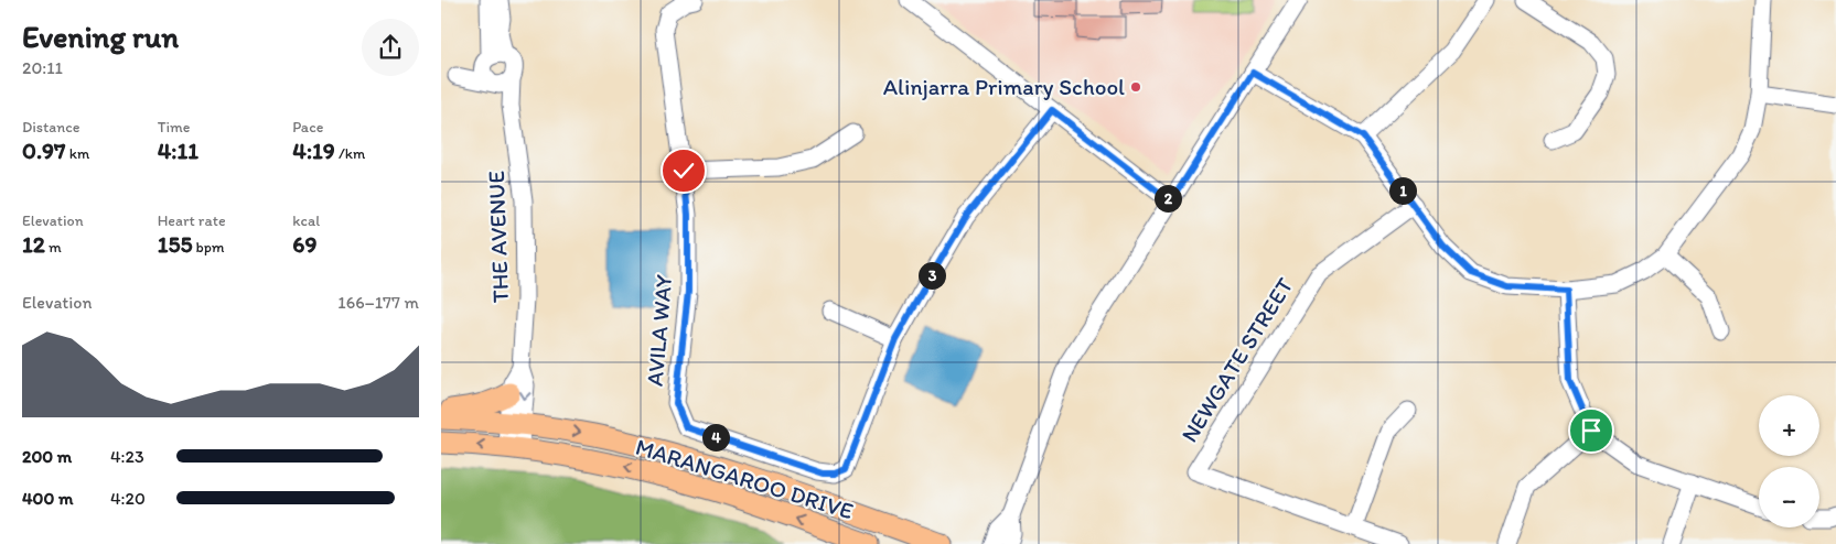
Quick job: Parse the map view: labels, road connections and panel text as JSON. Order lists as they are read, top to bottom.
{
  "streets": {
    "main road": ["MARANGAROO DRIVE"],
    "street": ["THE AVENUE", "AVILA WAY", "NEWGATE STREET"]
  },
  "crossings": [
    ["THE AVENUE", "MARANGAROO DRIVE"]
  ],
  "places": ["Alinjarra Primary School"],
  "page": {
    "heading": ["Evening run", "20:11"],
    "stats": [
      ["Distance", "0.97 km"],
      ["Time", "4:11"],
      ["Pace", "4:19 /km"],
      ["Elevation", "12 m"],
      ["Heart rate", "155 bpm"],
      ["kcal", "69"]
    ],
    "pins": [
      "1",
      "2",
      "3",
      "4"
    ],
    "chart": ["Elevation", "166–177 m"],
    "map_buttons": ["+", "−"],
    "list": [
      {
        "name": "200 m",
        "note": "4:23"
      },
      {
        "name": "400 m",
        "note": "4:20"
      }
    ]
  }
}
